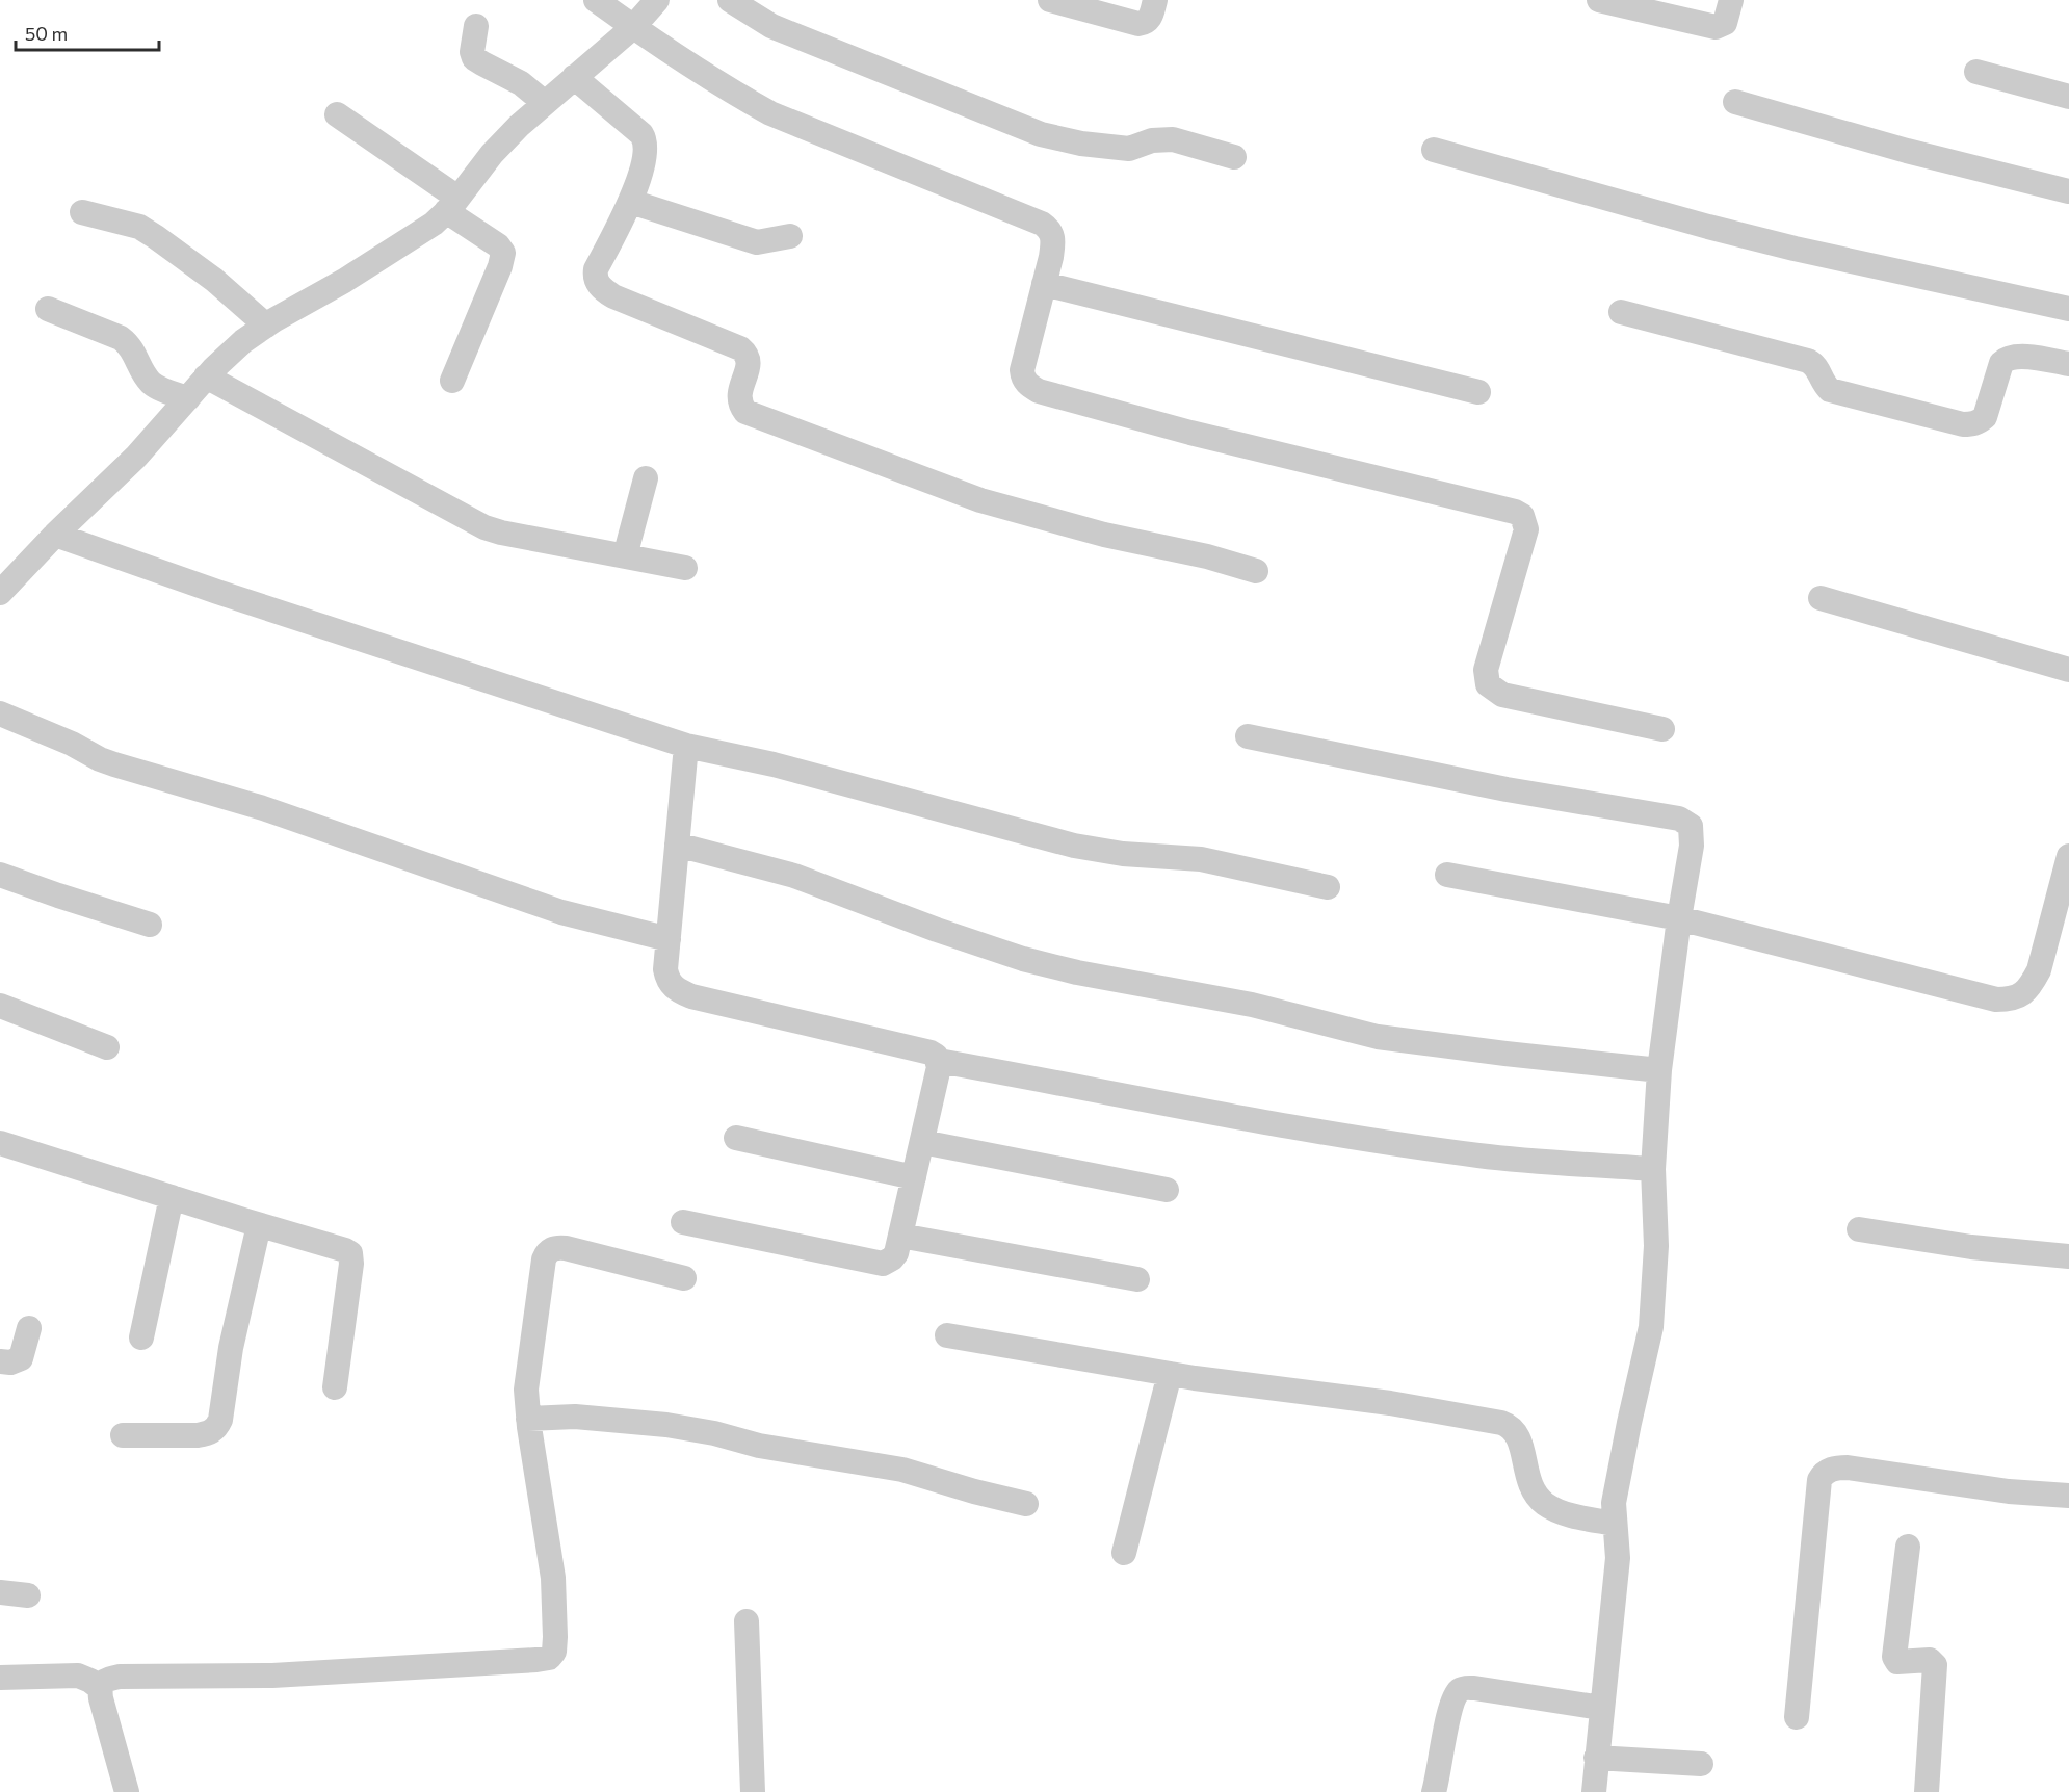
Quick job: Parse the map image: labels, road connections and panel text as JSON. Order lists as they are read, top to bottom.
{
  "scale_bar": "50 m"
}
